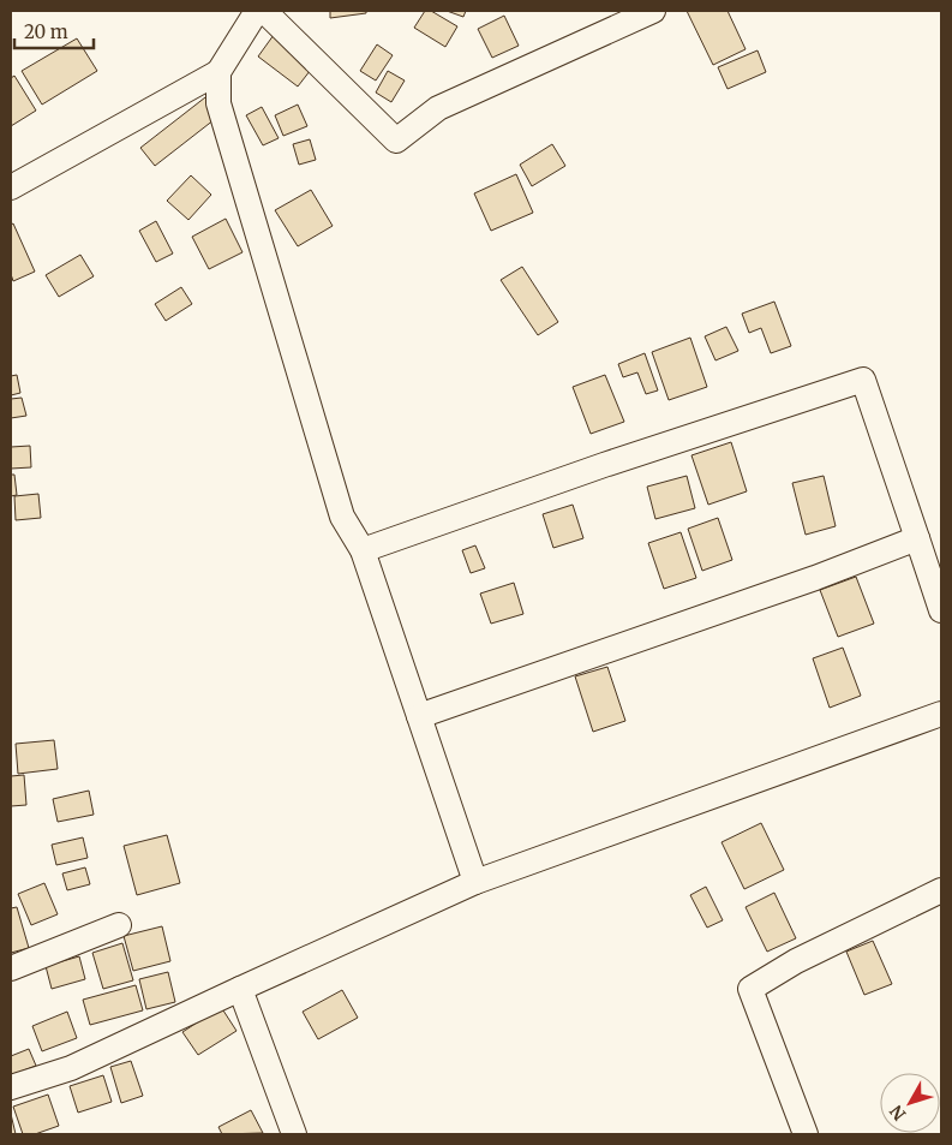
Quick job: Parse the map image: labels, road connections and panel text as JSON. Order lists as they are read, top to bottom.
{
  "scale_bar": "20 m",
  "north": "bottom left"
}
